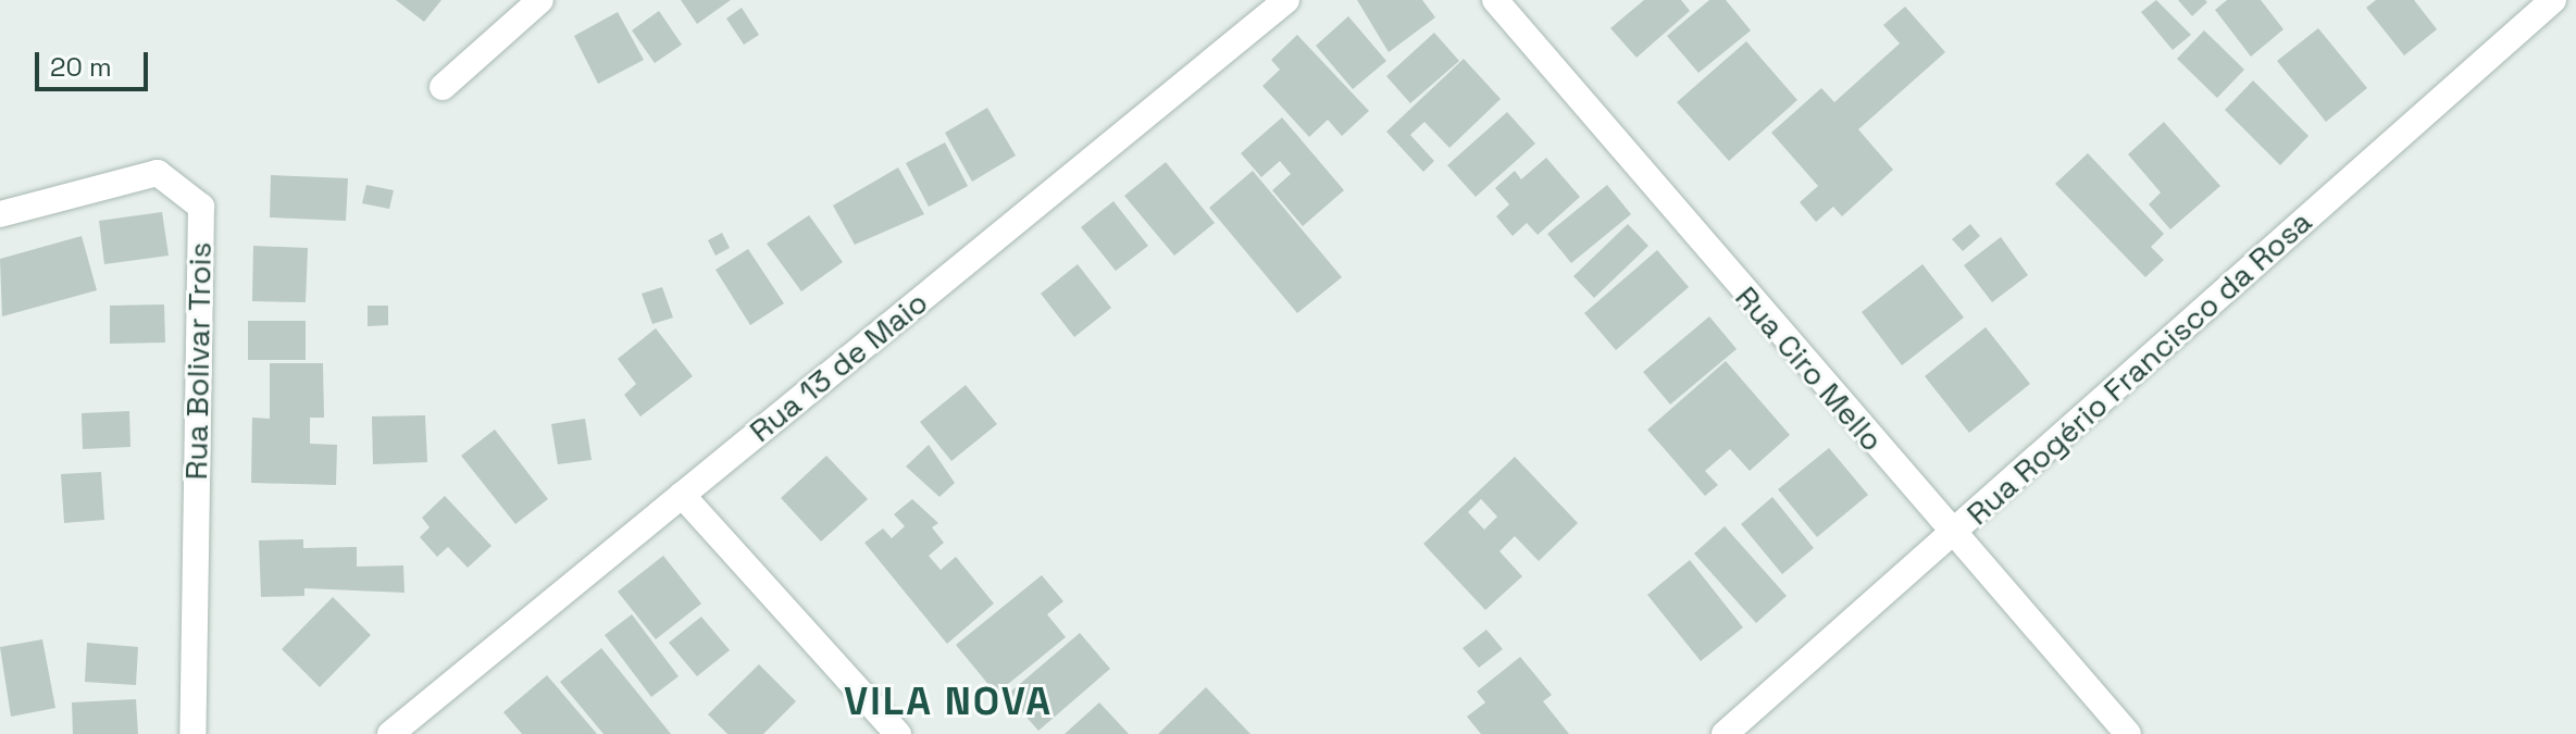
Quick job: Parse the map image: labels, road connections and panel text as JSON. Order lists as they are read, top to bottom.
{
  "streets": {
    "street": [
      "Rua Bolivar Trois",
      "Rua 13 de Maio",
      "Rua Rogério Francisco da Rosa",
      "Rua Ciro Mello"
    ]
  },
  "crossings": [
    ["Rua Rogério Francisco da Rosa", "Rua Ciro Mello"]
  ],
  "districts": ["VILA NOVA"],
  "scale_bar": "20 m"
}
